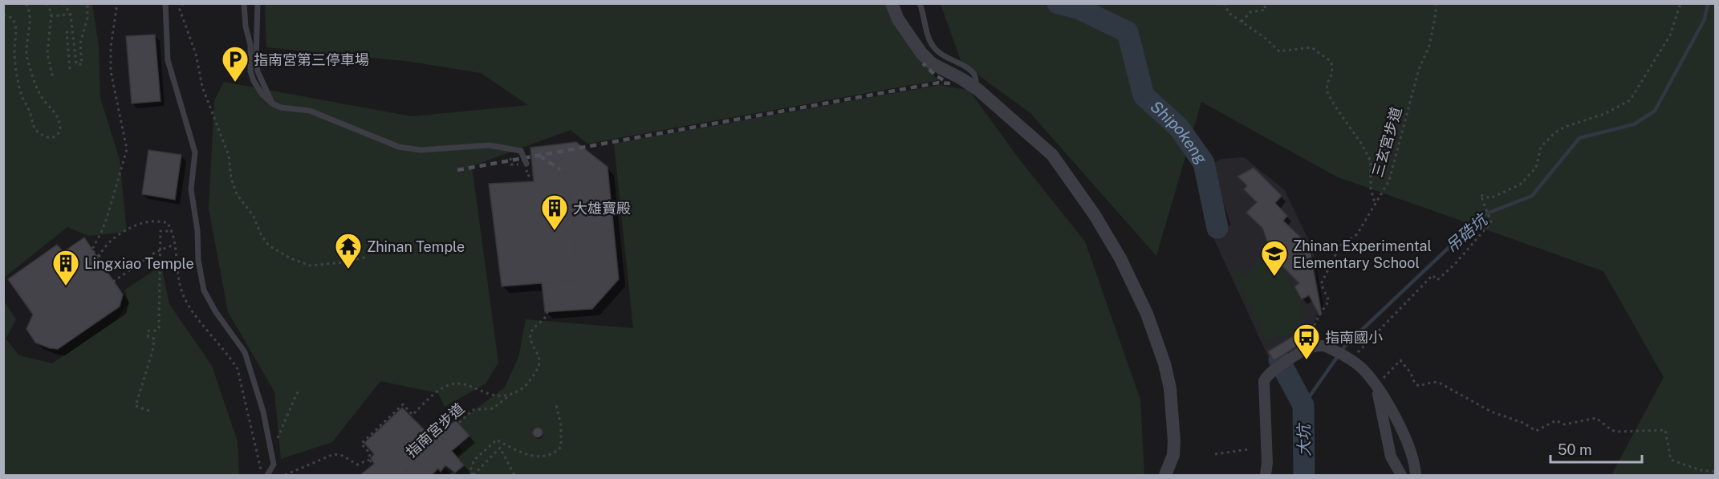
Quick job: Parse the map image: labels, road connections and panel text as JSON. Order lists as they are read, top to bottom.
{
  "streets": {
    "path": ["三玄宮步道", "指南宮步道"]
  },
  "water": ["Shipokeng", "吊硞坑", "大坑"],
  "places": {
    "parking": ["指南宮第三停車場"],
    "building": ["大雄寶殿", "Lingxiao Temple"],
    "temple": ["Zhinan Temple"],
    "school or university": ["Zhinan Experimental Elementary School"],
    "bus stop": ["指南國小"]
  },
  "scale_bar": "50 m"
}
